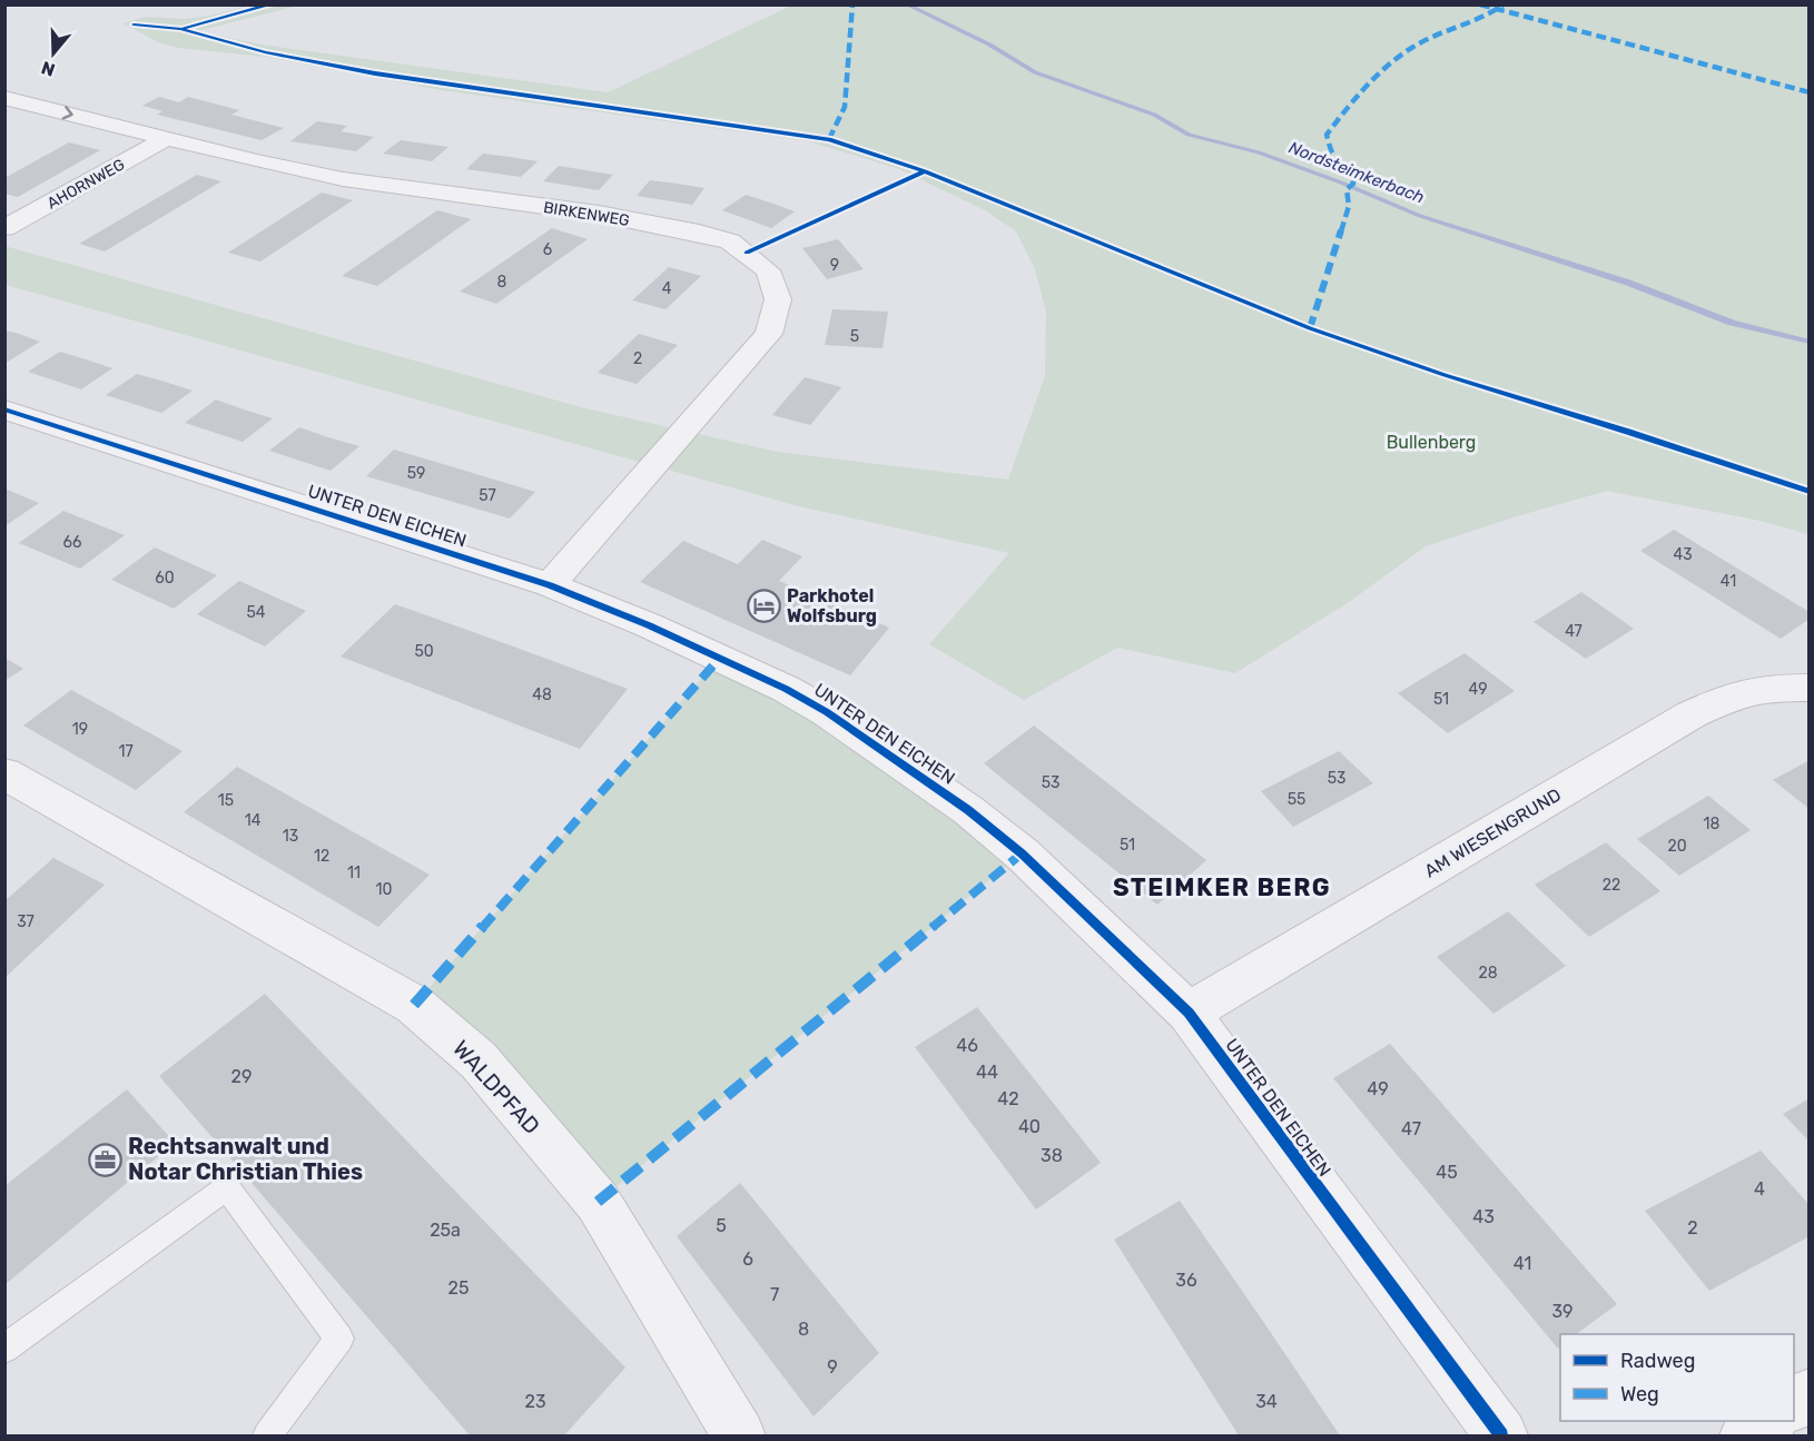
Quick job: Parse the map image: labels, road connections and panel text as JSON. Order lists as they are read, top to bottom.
{
  "streets": {
    "street": [
      "AHORNWEG",
      "BIRKENWEG",
      "UNTER DEN EICHEN",
      "AM WIESENGRUND",
      "WALDPFAD"
    ]
  },
  "crossings": [
    ["AHORNWEG", "BIRKENWEG"],
    ["BIRKENWEG", "UNTER DEN EICHEN"],
    ["UNTER DEN EICHEN", "AM WIESENGRUND"]
  ],
  "districts": ["STEIMKER BERG"],
  "water": ["Nordsteimkerbach"],
  "parks": ["Bullenberg"],
  "places": {
    "hotel": ["Parkhotel Wolfsburg"],
    "office": ["Rechtsanwalt und Notar Christian Thies"]
  },
  "house_numbers": [
    "6",
    "9",
    "8",
    "4",
    "5",
    "2",
    "59",
    "57",
    "66",
    "43",
    "60",
    "41",
    "54",
    "47",
    "50",
    "49",
    "48",
    "51",
    "19",
    "17",
    "53",
    "53",
    "55",
    "15",
    "14",
    "18",
    "13",
    "51",
    "20",
    "12",
    "11",
    "22",
    "10",
    "37",
    "28",
    "46",
    "44",
    "29",
    "49",
    "42",
    "40",
    "47",
    "38",
    "45",
    "4",
    "43",
    "5",
    "2",
    "25a",
    "6",
    "41",
    "36",
    "25",
    "7",
    "39",
    "8",
    "9",
    "23",
    "34"
  ],
  "legend": ["Radweg", "Weg"],
  "north": "bottom"
}
